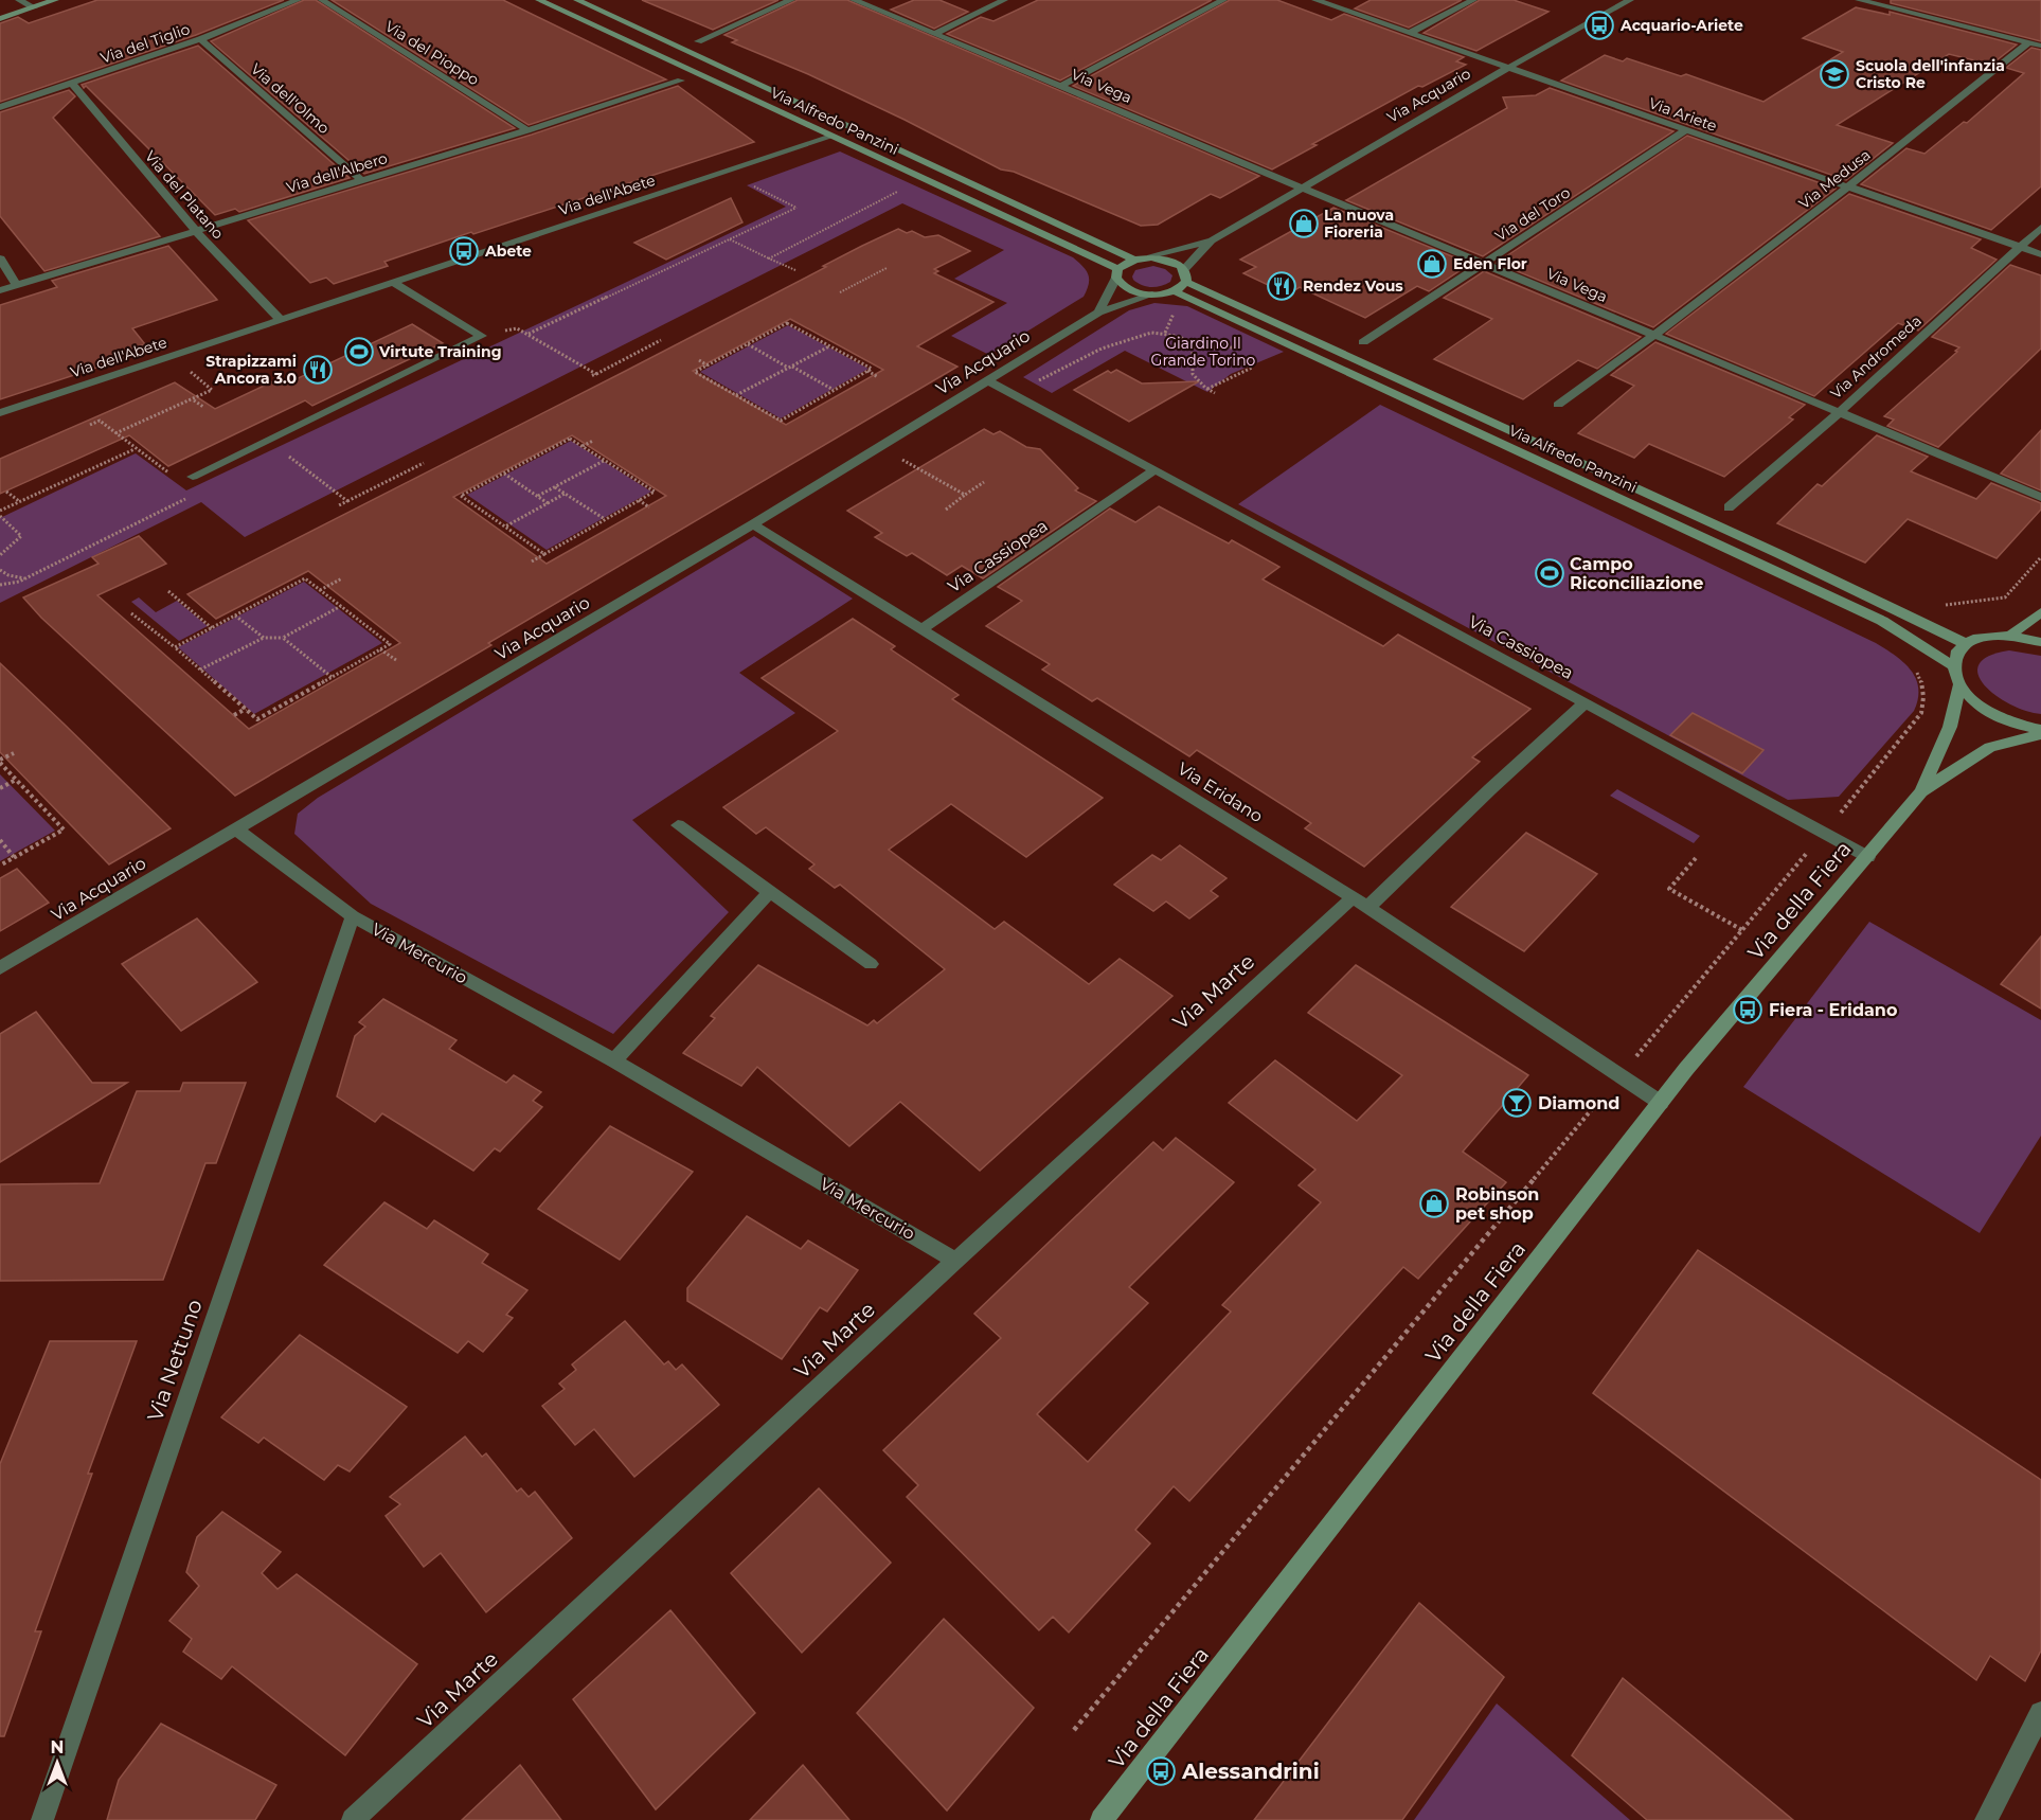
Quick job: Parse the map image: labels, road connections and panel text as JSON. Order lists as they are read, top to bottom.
{
  "streets": {
    "main road": ["Via Alfredo Panzini", "Via della Fiera"],
    "street": [
      "Via del Tiglio",
      "Via del Pioppo",
      "Via Vega",
      "Via Acquario",
      "Via dell'Olmo",
      "Via Ariete",
      "Via dell'Albero",
      "Via Medusa",
      "Via del Platano",
      "Via dell'Abete",
      "Via del Toro",
      "Via Andromeda",
      "Via Cassiopea",
      "Via Eridano",
      "Via Mercurio",
      "Via Marte",
      "Via Nettuno"
    ]
  },
  "crossings": [
    ["Via del Tiglio", "Via dell'Olmo"],
    ["Via del Tiglio", "Via del Platano"],
    ["Via del Pioppo", "Via dell'Albero"],
    ["Via Vega", "Via Acquario"],
    ["Via Vega", "Via Medusa"],
    ["Via Vega", "Via del Toro"],
    ["Via Vega", "Via Andromeda"],
    ["Via Acquario", "Via Ariete"],
    ["Via Acquario", "Via Alfredo Panzini"],
    ["Via Acquario", "Via Cassiopea"],
    ["Via Acquario", "Via Eridano"],
    ["Via Acquario", "Via Mercurio"],
    ["Via dell'Olmo", "Via dell'Albero"],
    ["Via Ariete", "Via Medusa"],
    ["Via Ariete", "Via del Toro"],
    ["Via Ariete", "Via Andromeda"],
    ["Via Alfredo Panzini", "Via dell'Abete"],
    ["Via dell'Albero", "Via del Platano"],
    ["Via del Platano", "Via dell'Abete"],
    ["Via Cassiopea", "Via Eridano"],
    ["Via Cassiopea", "Via della Fiera"],
    ["Via Cassiopea", "Via Marte"],
    ["Via Eridano", "Via della Fiera"],
    ["Via Eridano", "Via Marte"],
    ["Via Mercurio", "Via Marte"],
    ["Via Mercurio", "Via Nettuno"]
  ],
  "parks": ["Giardino Il Grande Torino"],
  "places": {
    "bus stop": [
      "Acquario-Ariete",
      "Abete",
      "Fiera - Eridano",
      "Alessandrini"
    ],
    "school or university": ["Scuola dell'infanzia Cristo Re"],
    "shop": ["La nuova Fioreria", "Eden Flor", "Robinson pet shop"],
    "restaurant": ["Rendez Vous", "Strapizzami Ancora 3.0"],
    "sports": ["Virtute Training", "Campo Riconciliazione"],
    "bar": ["Diamond"]
  },
  "north": "top"
}
